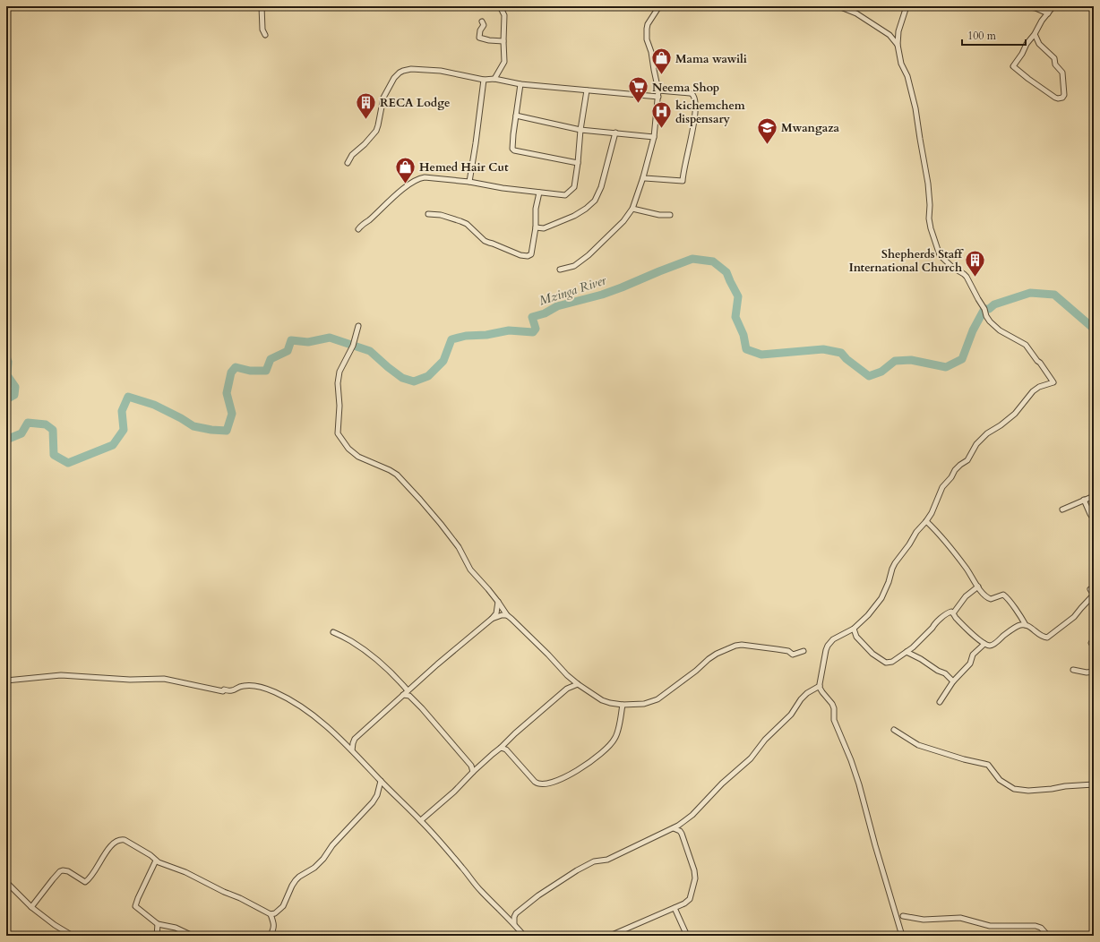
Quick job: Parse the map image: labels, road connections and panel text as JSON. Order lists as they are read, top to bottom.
{
  "water": ["Mzinga River"],
  "places": {
    "shop": ["Mama wawili", "Hemed Hair Cut"],
    "supermarket": ["Neema Shop"],
    "building": ["RECA Lodge", "Shepherds Staff International Church"],
    "hospital": ["kichemchem dispensary"],
    "school or university": ["Mwangaza"]
  },
  "scale_bar": "100 m"
}
